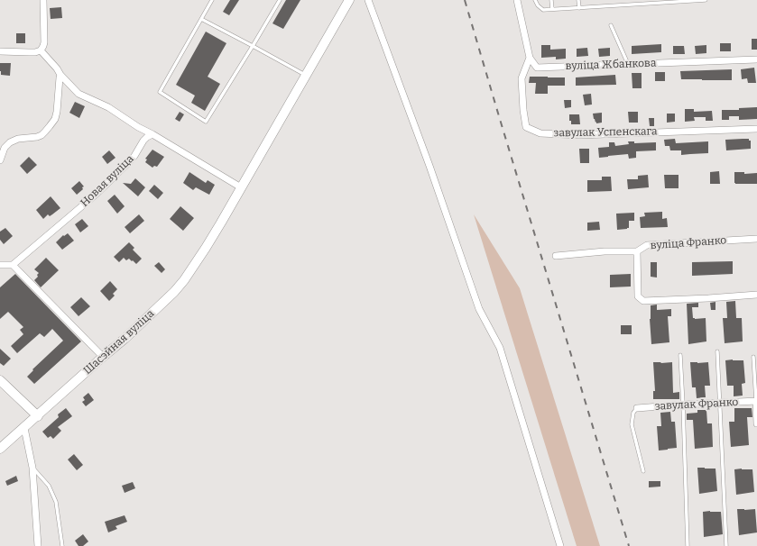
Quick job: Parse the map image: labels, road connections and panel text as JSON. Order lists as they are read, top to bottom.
{
  "streets": {
    "main road": ["Шасэйная вуліца"],
    "street": [
      "вуліца Жбанкова",
      "завулак Успенскага",
      "Новая вуліца",
      "вуліца Франко",
      "завулак Франко"
    ]
  },
  "crossings": [
    ["вуліца Жбанкова", "завулак Успенскага"]
  ]
}
